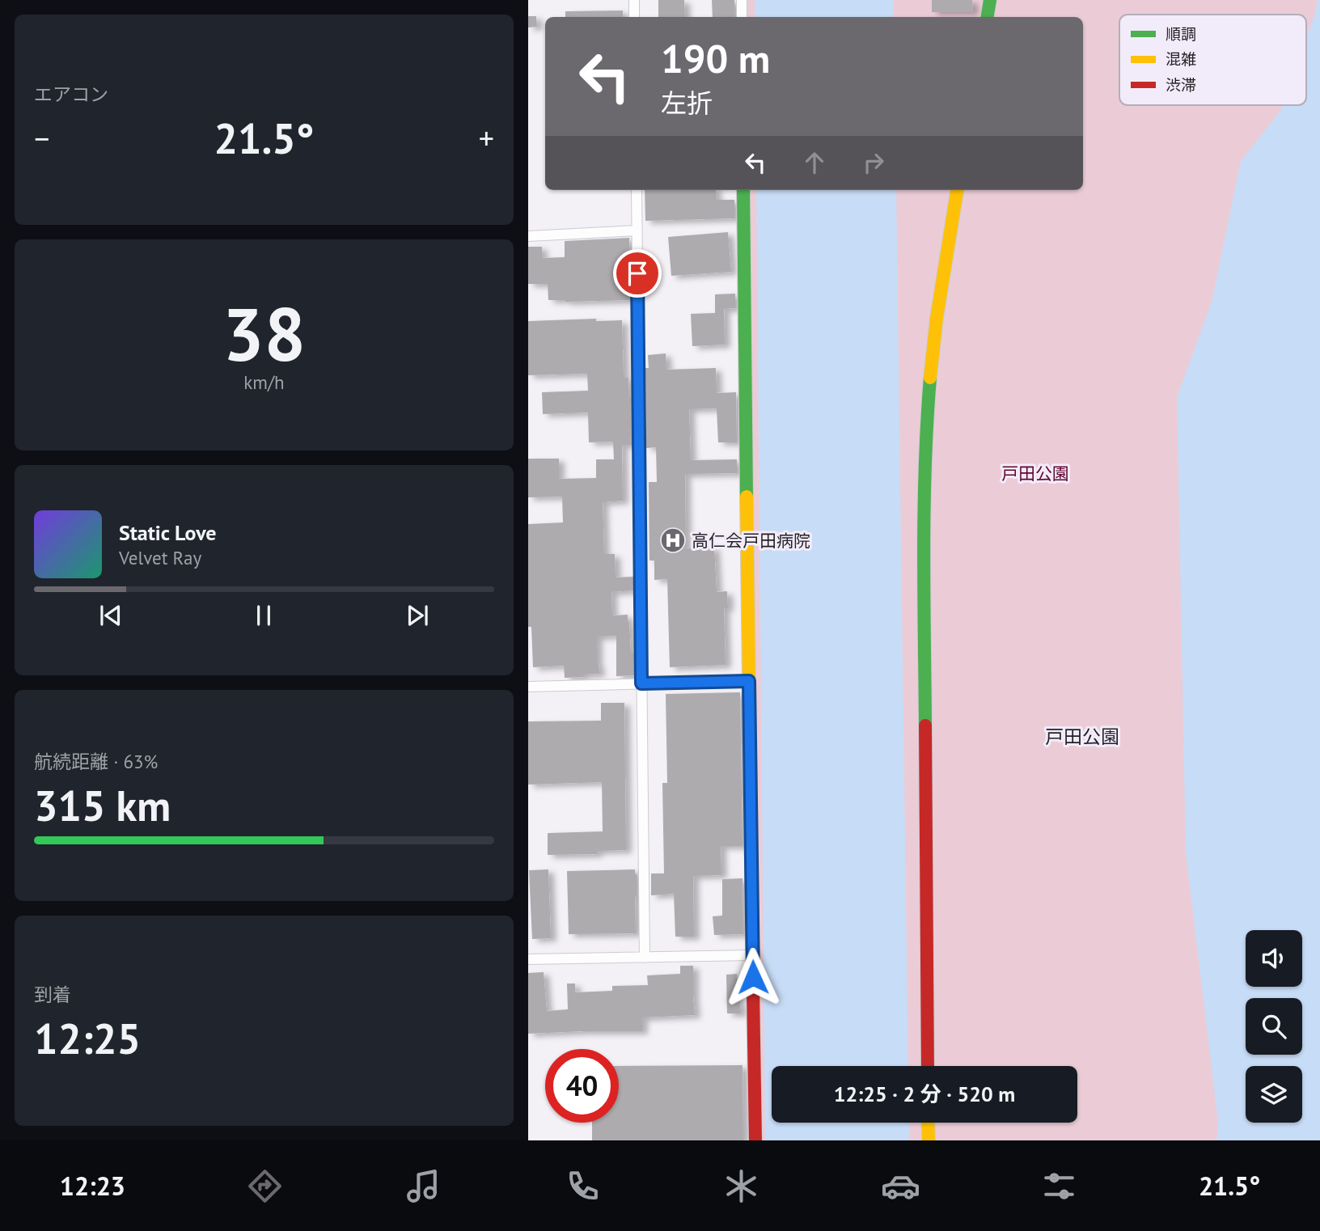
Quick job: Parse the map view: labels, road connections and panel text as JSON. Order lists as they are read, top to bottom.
{
  "districts": ["戸田公園"],
  "parks": ["戸田公園"],
  "places": {
    "hospital": ["高仁会戸田病院"]
  },
  "legend": ["順調", "混雑", "渋滞"],
  "page": {
    "tile": [
      "エアコン",
      ["38", "km/h"],
      ["航続距離 · 63%", "315 km"],
      ["到着", "12:25"]
    ],
    "turn": ["190 m", "左折"],
    "heat": ["−", "21.5°", "+"],
    "song": ["Static Love", "Velvet Ray"],
    "limit": "40",
    "trip": "12:25 · 2 分 · 520 m",
    "tabs": ["12:23", "21.5°"]
  }
}
